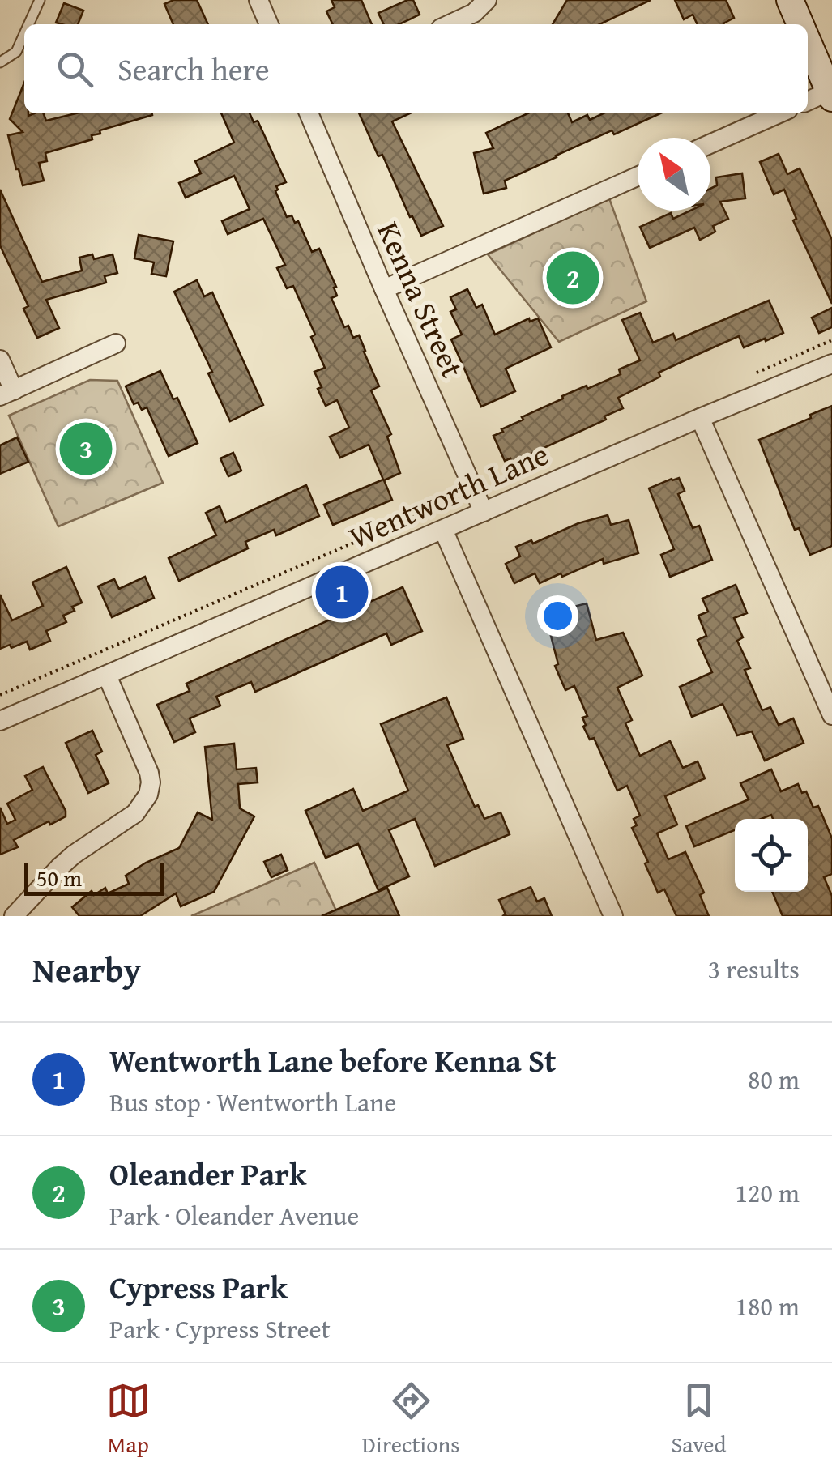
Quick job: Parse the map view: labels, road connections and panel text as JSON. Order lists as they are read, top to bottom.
{
  "streets": {
    "street": ["Kenna Street", "Wentworth Lane"]
  },
  "crossings": [
    ["Kenna Street", "Wentworth Lane"]
  ],
  "scale_bar": "50 m",
  "north": "top left",
  "page": {
    "search": "Search here",
    "pins": ["2", "3", "1"],
    "scale": "50 m",
    "heading": ["Nearby", "3 results"],
    "list": [
      {
        "mark": "1",
        "name": "Wentworth Lane before Kenna St",
        "note": "Bus stop · Wentworth Lane",
        "value": "80 m"
      },
      {
        "mark": "2",
        "name": "Oleander Park",
        "note": "Park · Oleander Avenue",
        "value": "120 m"
      },
      {
        "mark": "3",
        "name": "Cypress Park",
        "note": "Park · Cypress Street",
        "value": "180 m"
      }
    ],
    "nav": ["Map", "Directions", "Saved"]
  }
}
